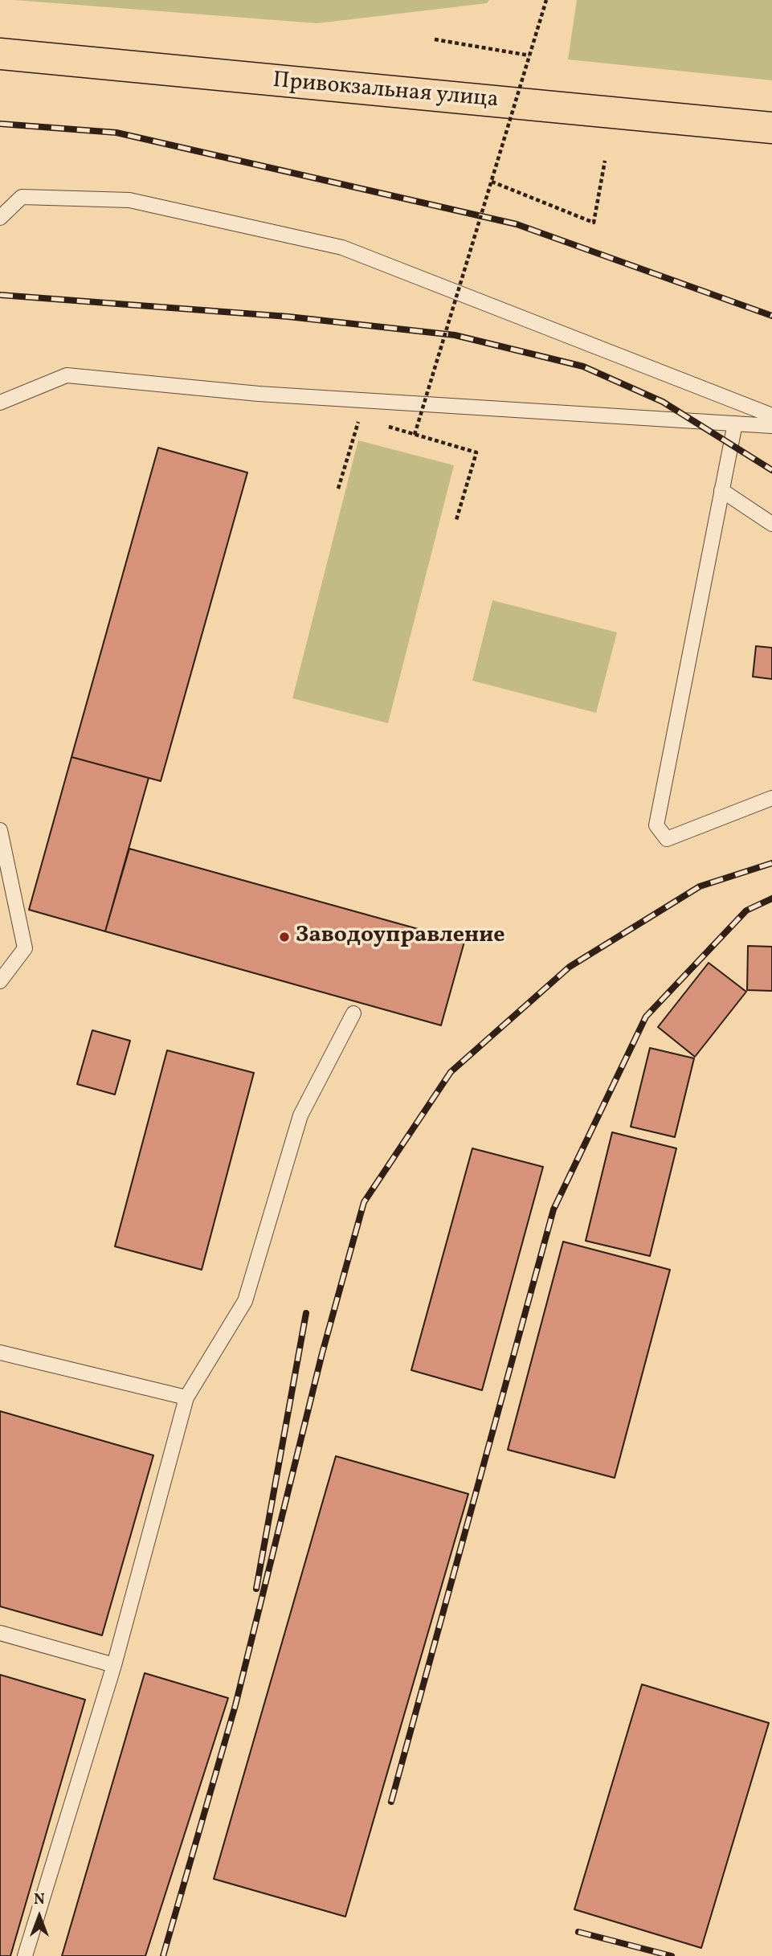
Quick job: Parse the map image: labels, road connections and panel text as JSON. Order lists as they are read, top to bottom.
{
  "streets": {
    "main road": ["Привокзальная улица"]
  },
  "places": ["Заводоуправление"],
  "north": "top"
}
